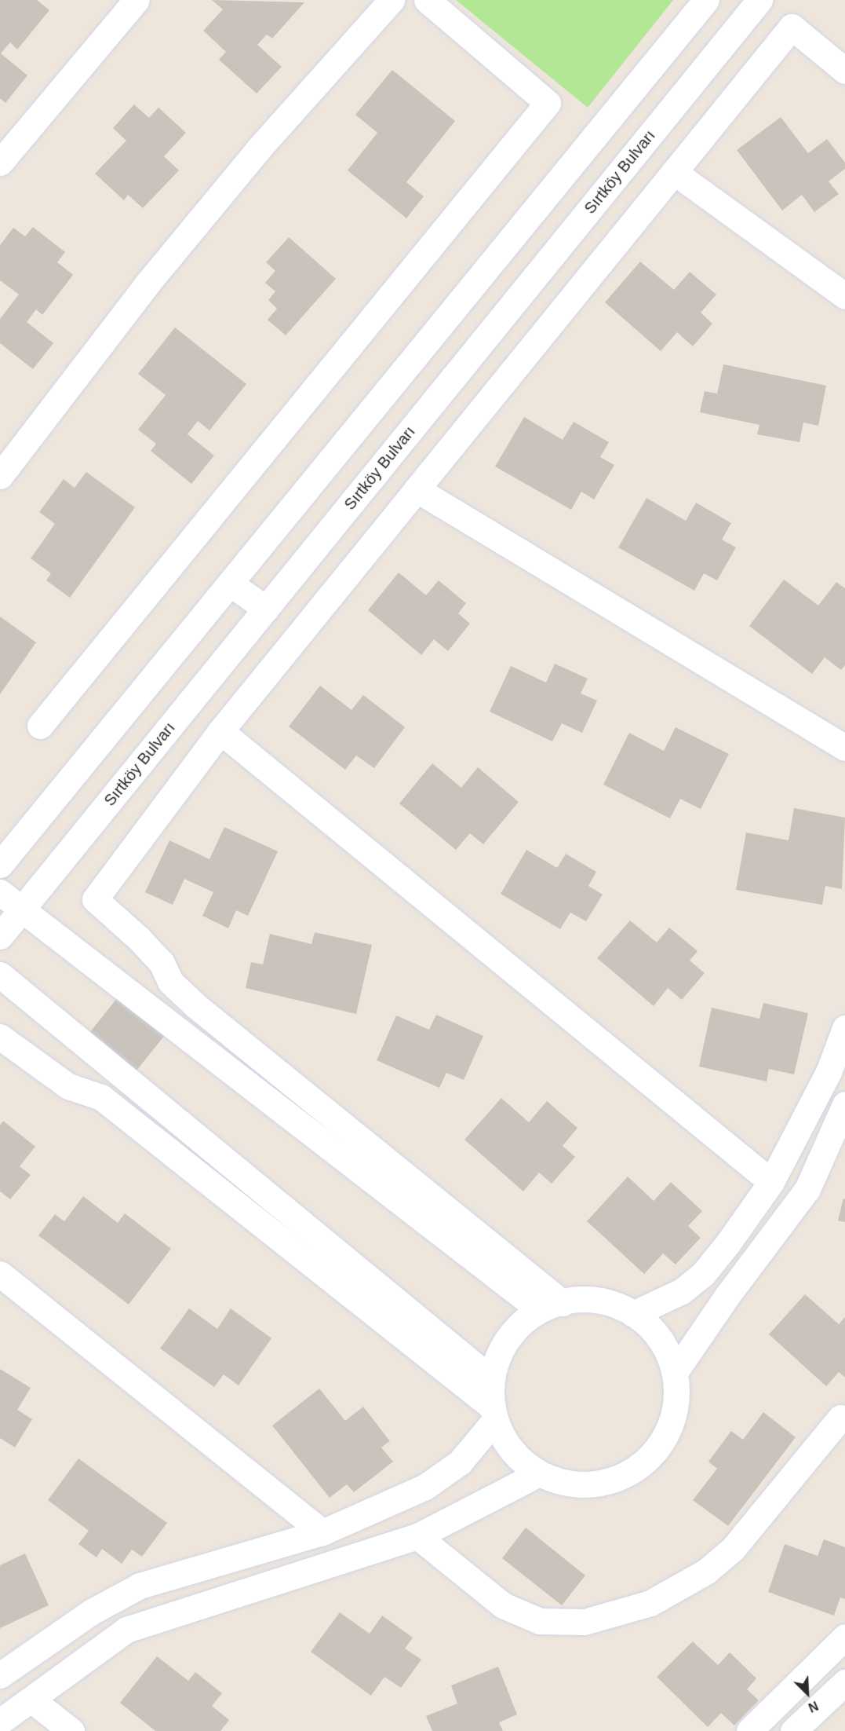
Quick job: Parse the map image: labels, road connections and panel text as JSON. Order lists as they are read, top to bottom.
{
  "streets": {
    "street": ["Sırtköy Bulvarı"]
  },
  "north": "bottom right"
}
